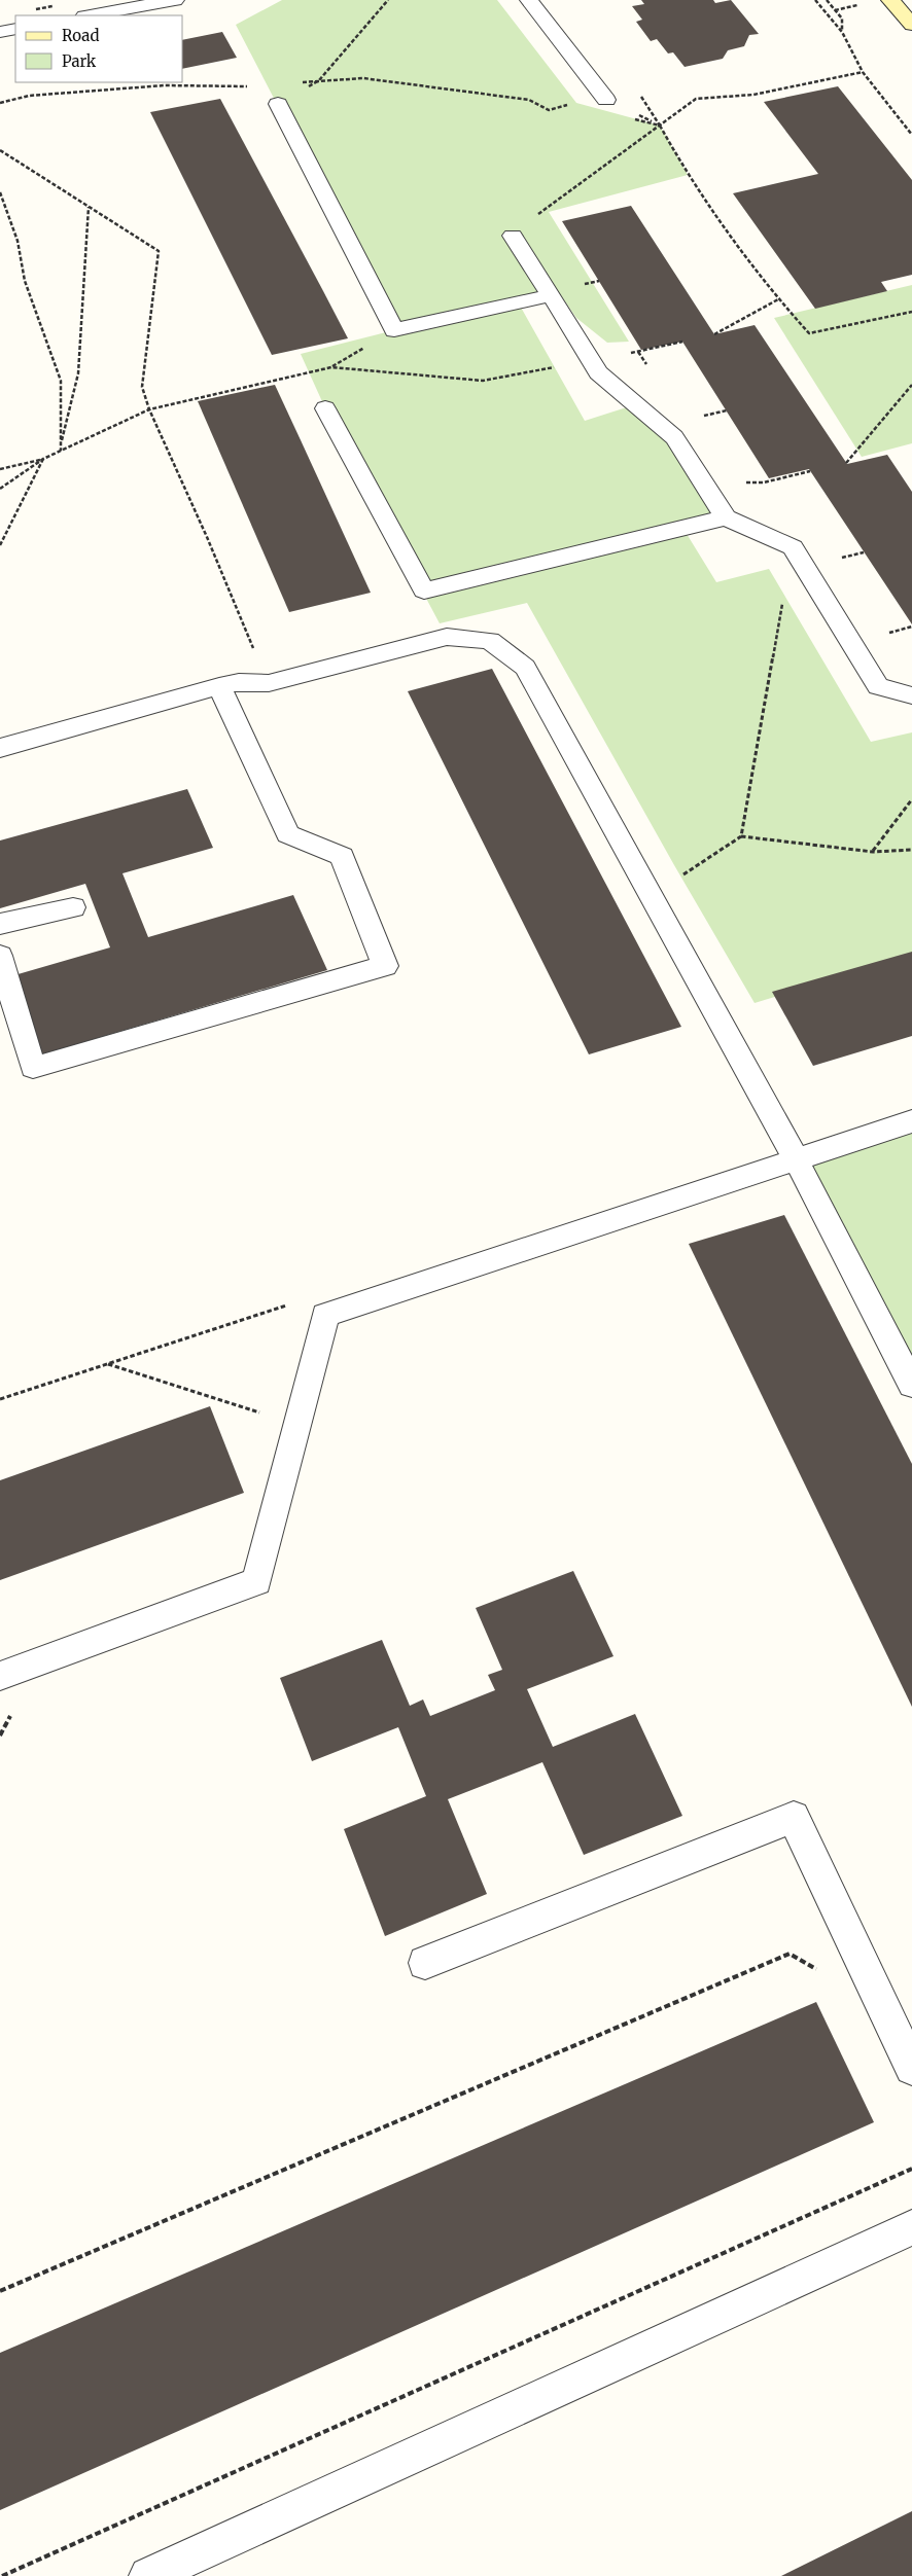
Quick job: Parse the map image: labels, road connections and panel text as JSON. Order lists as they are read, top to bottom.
{
  "legend": ["Road", "Park"]
}
